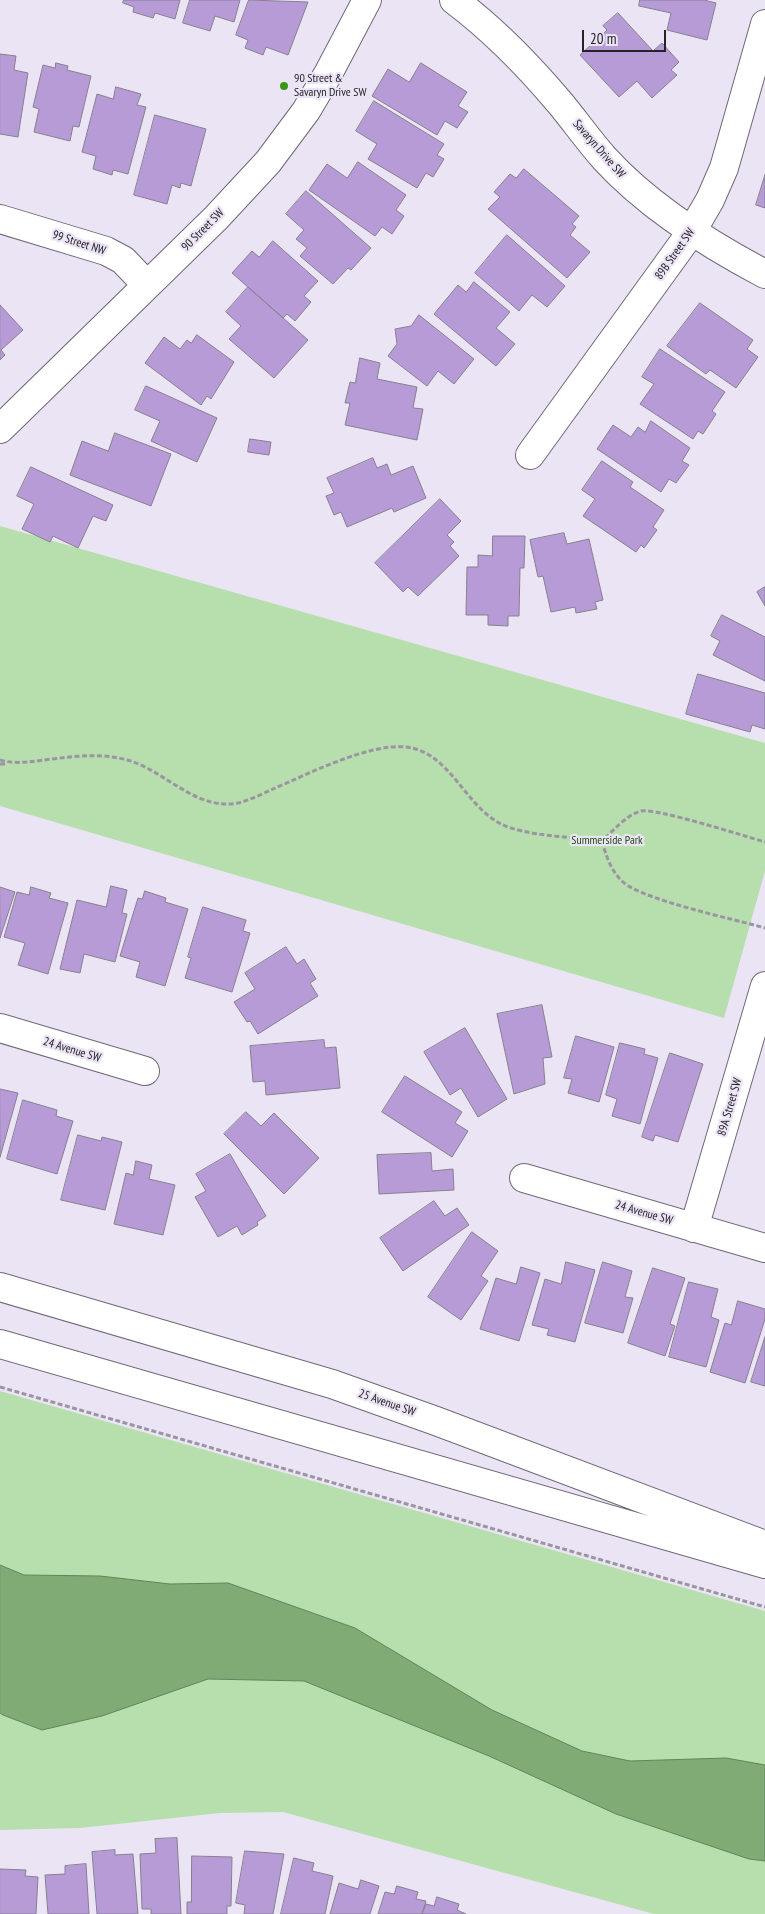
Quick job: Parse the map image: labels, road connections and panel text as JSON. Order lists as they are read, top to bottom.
{
  "streets": {
    "street": [
      "Savaryn Drive SW",
      "90 Street SW",
      "99 Street NW",
      "89B Street SW",
      "24 Avenue SW",
      "89A Street SW",
      "25 Avenue SW"
    ]
  },
  "crossings": [
    ["Savaryn Drive SW", "89B Street SW"],
    ["90 Street SW", "99 Street NW"],
    ["24 Avenue SW", "89A Street SW"]
  ],
  "parks": ["Summerside Park"],
  "places": ["90 Street & Savaryn Drive SW"],
  "scale_bar": "20 m"
}
